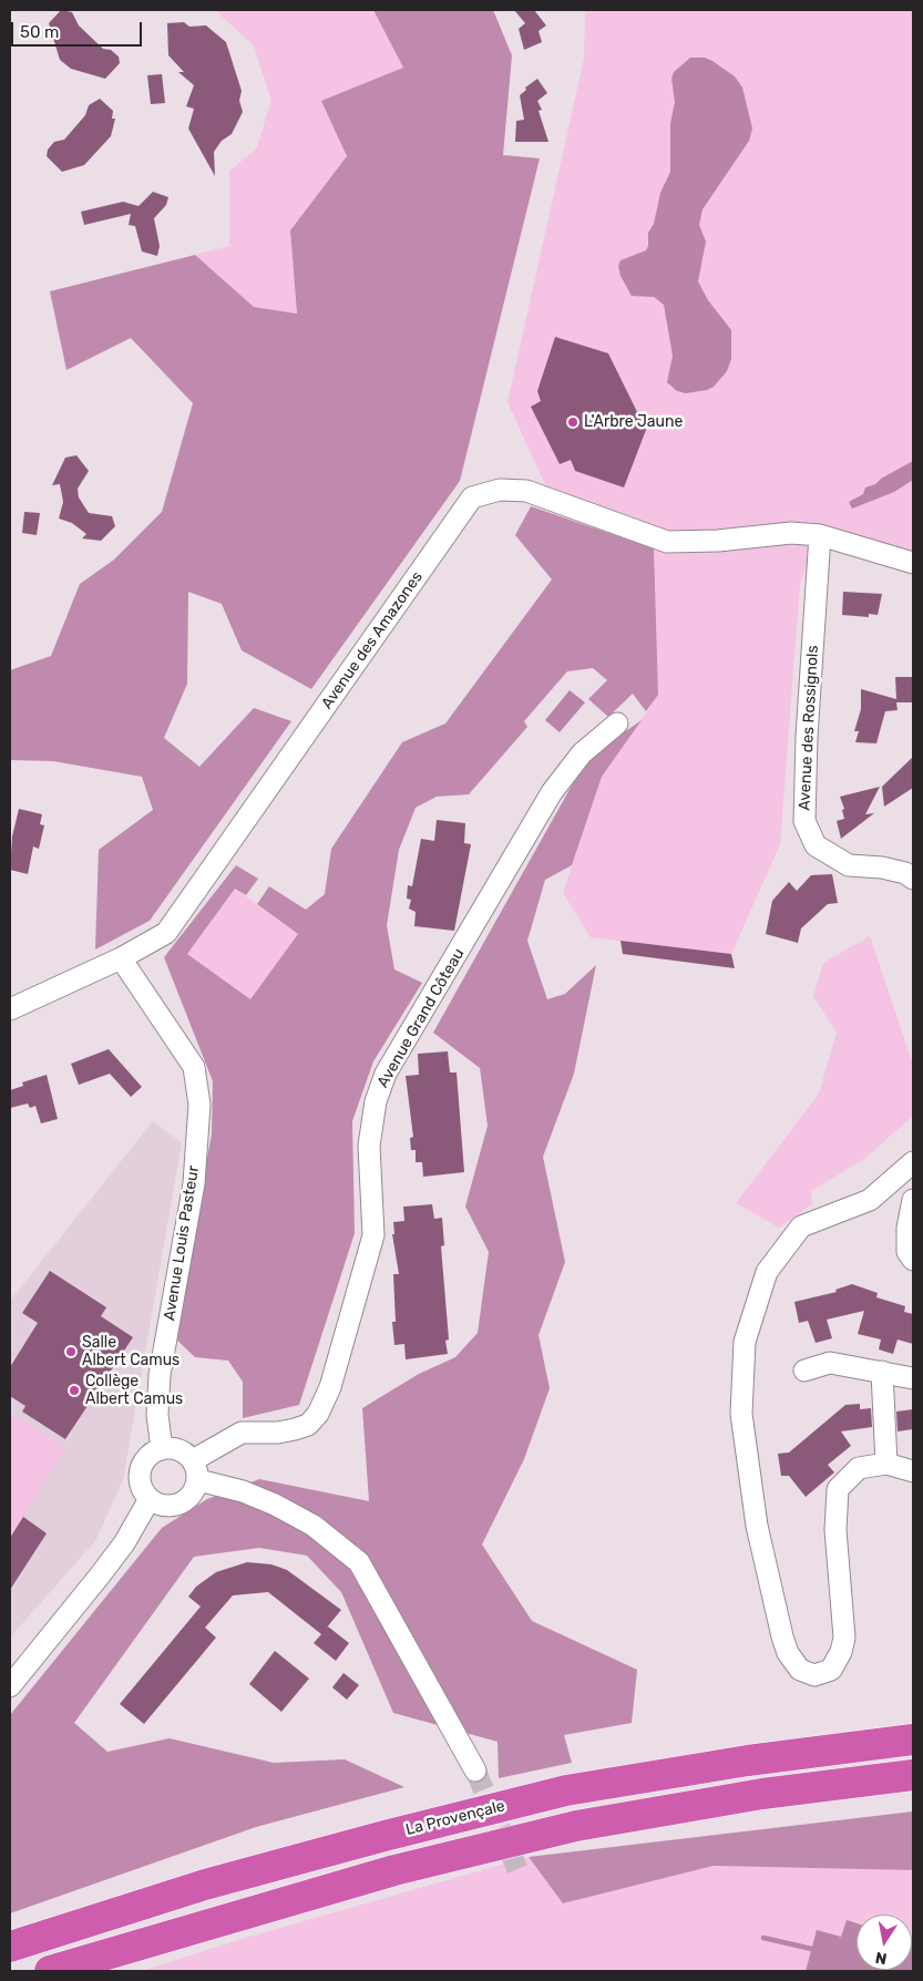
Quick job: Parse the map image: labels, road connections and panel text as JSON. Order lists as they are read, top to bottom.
{
  "streets": {
    "highway": ["La Provençale"],
    "street": [
      "Avenue des Amazones",
      "Avenue des Rossignols",
      "Avenue Grand Côteau",
      "Avenue Louis Pasteur"
    ]
  },
  "crossings": [
    ["Avenue des Amazones", "Avenue des Rossignols"],
    ["Avenue des Amazones", "Avenue Louis Pasteur"],
    ["Avenue Grand Côteau", "Avenue Louis Pasteur"]
  ],
  "places": ["L'Arbre Jaune", "Salle Albert Camus", "Collège Albert Camus"],
  "scale_bar": "50 m",
  "north": "bottom"
}
